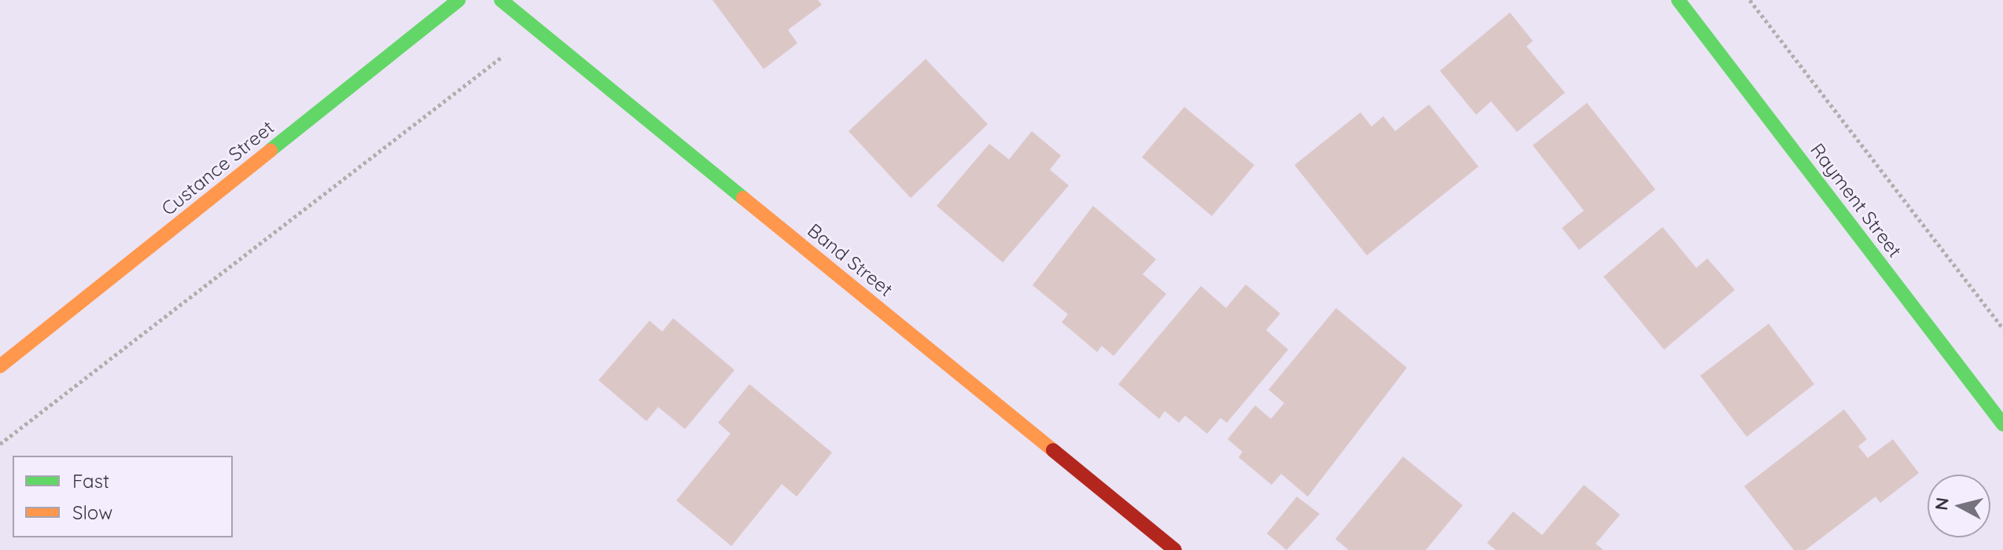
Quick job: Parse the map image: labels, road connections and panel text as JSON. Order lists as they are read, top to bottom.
{
  "streets": {
    "street": ["Custance Street", "Rayment Street", "Band Street"]
  },
  "legend": ["Fast", "Slow"],
  "north": "left"
}
